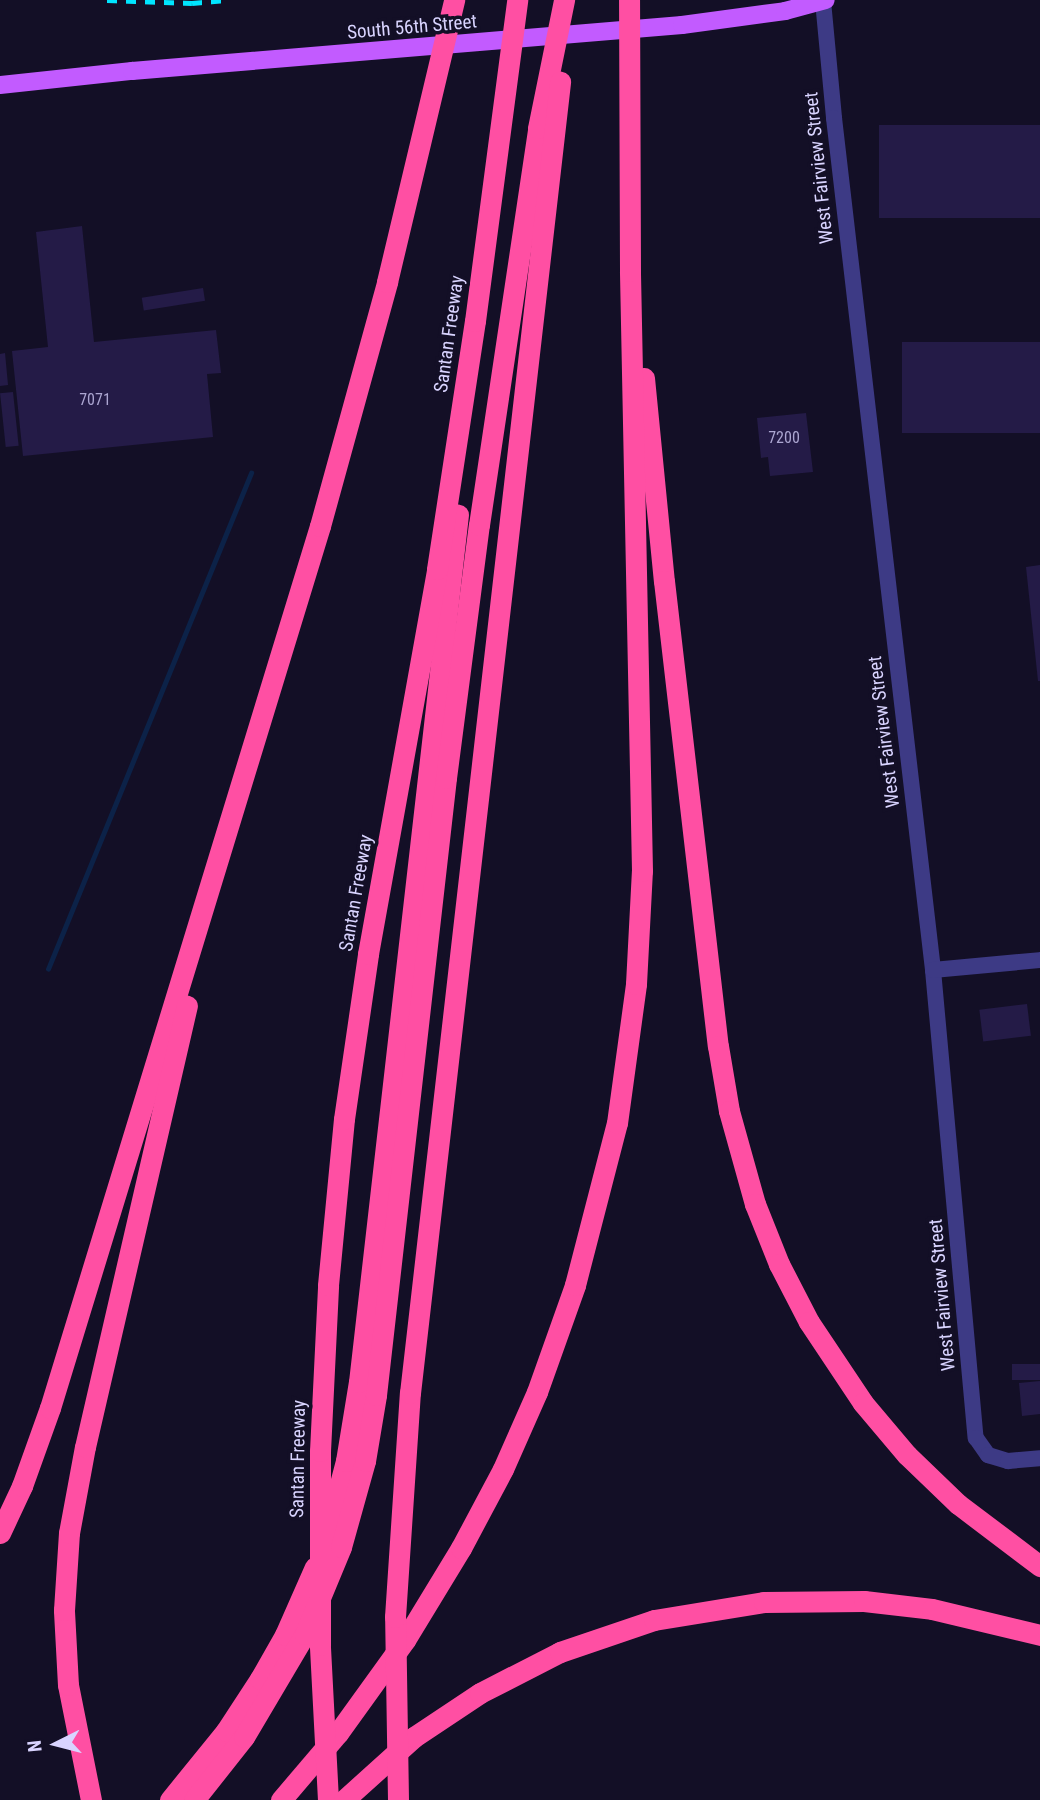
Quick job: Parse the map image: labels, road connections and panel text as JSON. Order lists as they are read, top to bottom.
{
  "streets": {
    "highway": ["Santan Freeway"],
    "main road": ["South 56th Street"],
    "street": ["West Fairview Street"]
  },
  "crossings": [
    ["South 56th Street", "West Fairview Street"]
  ],
  "house_numbers": ["7071", "7200"],
  "north": "left"
}
